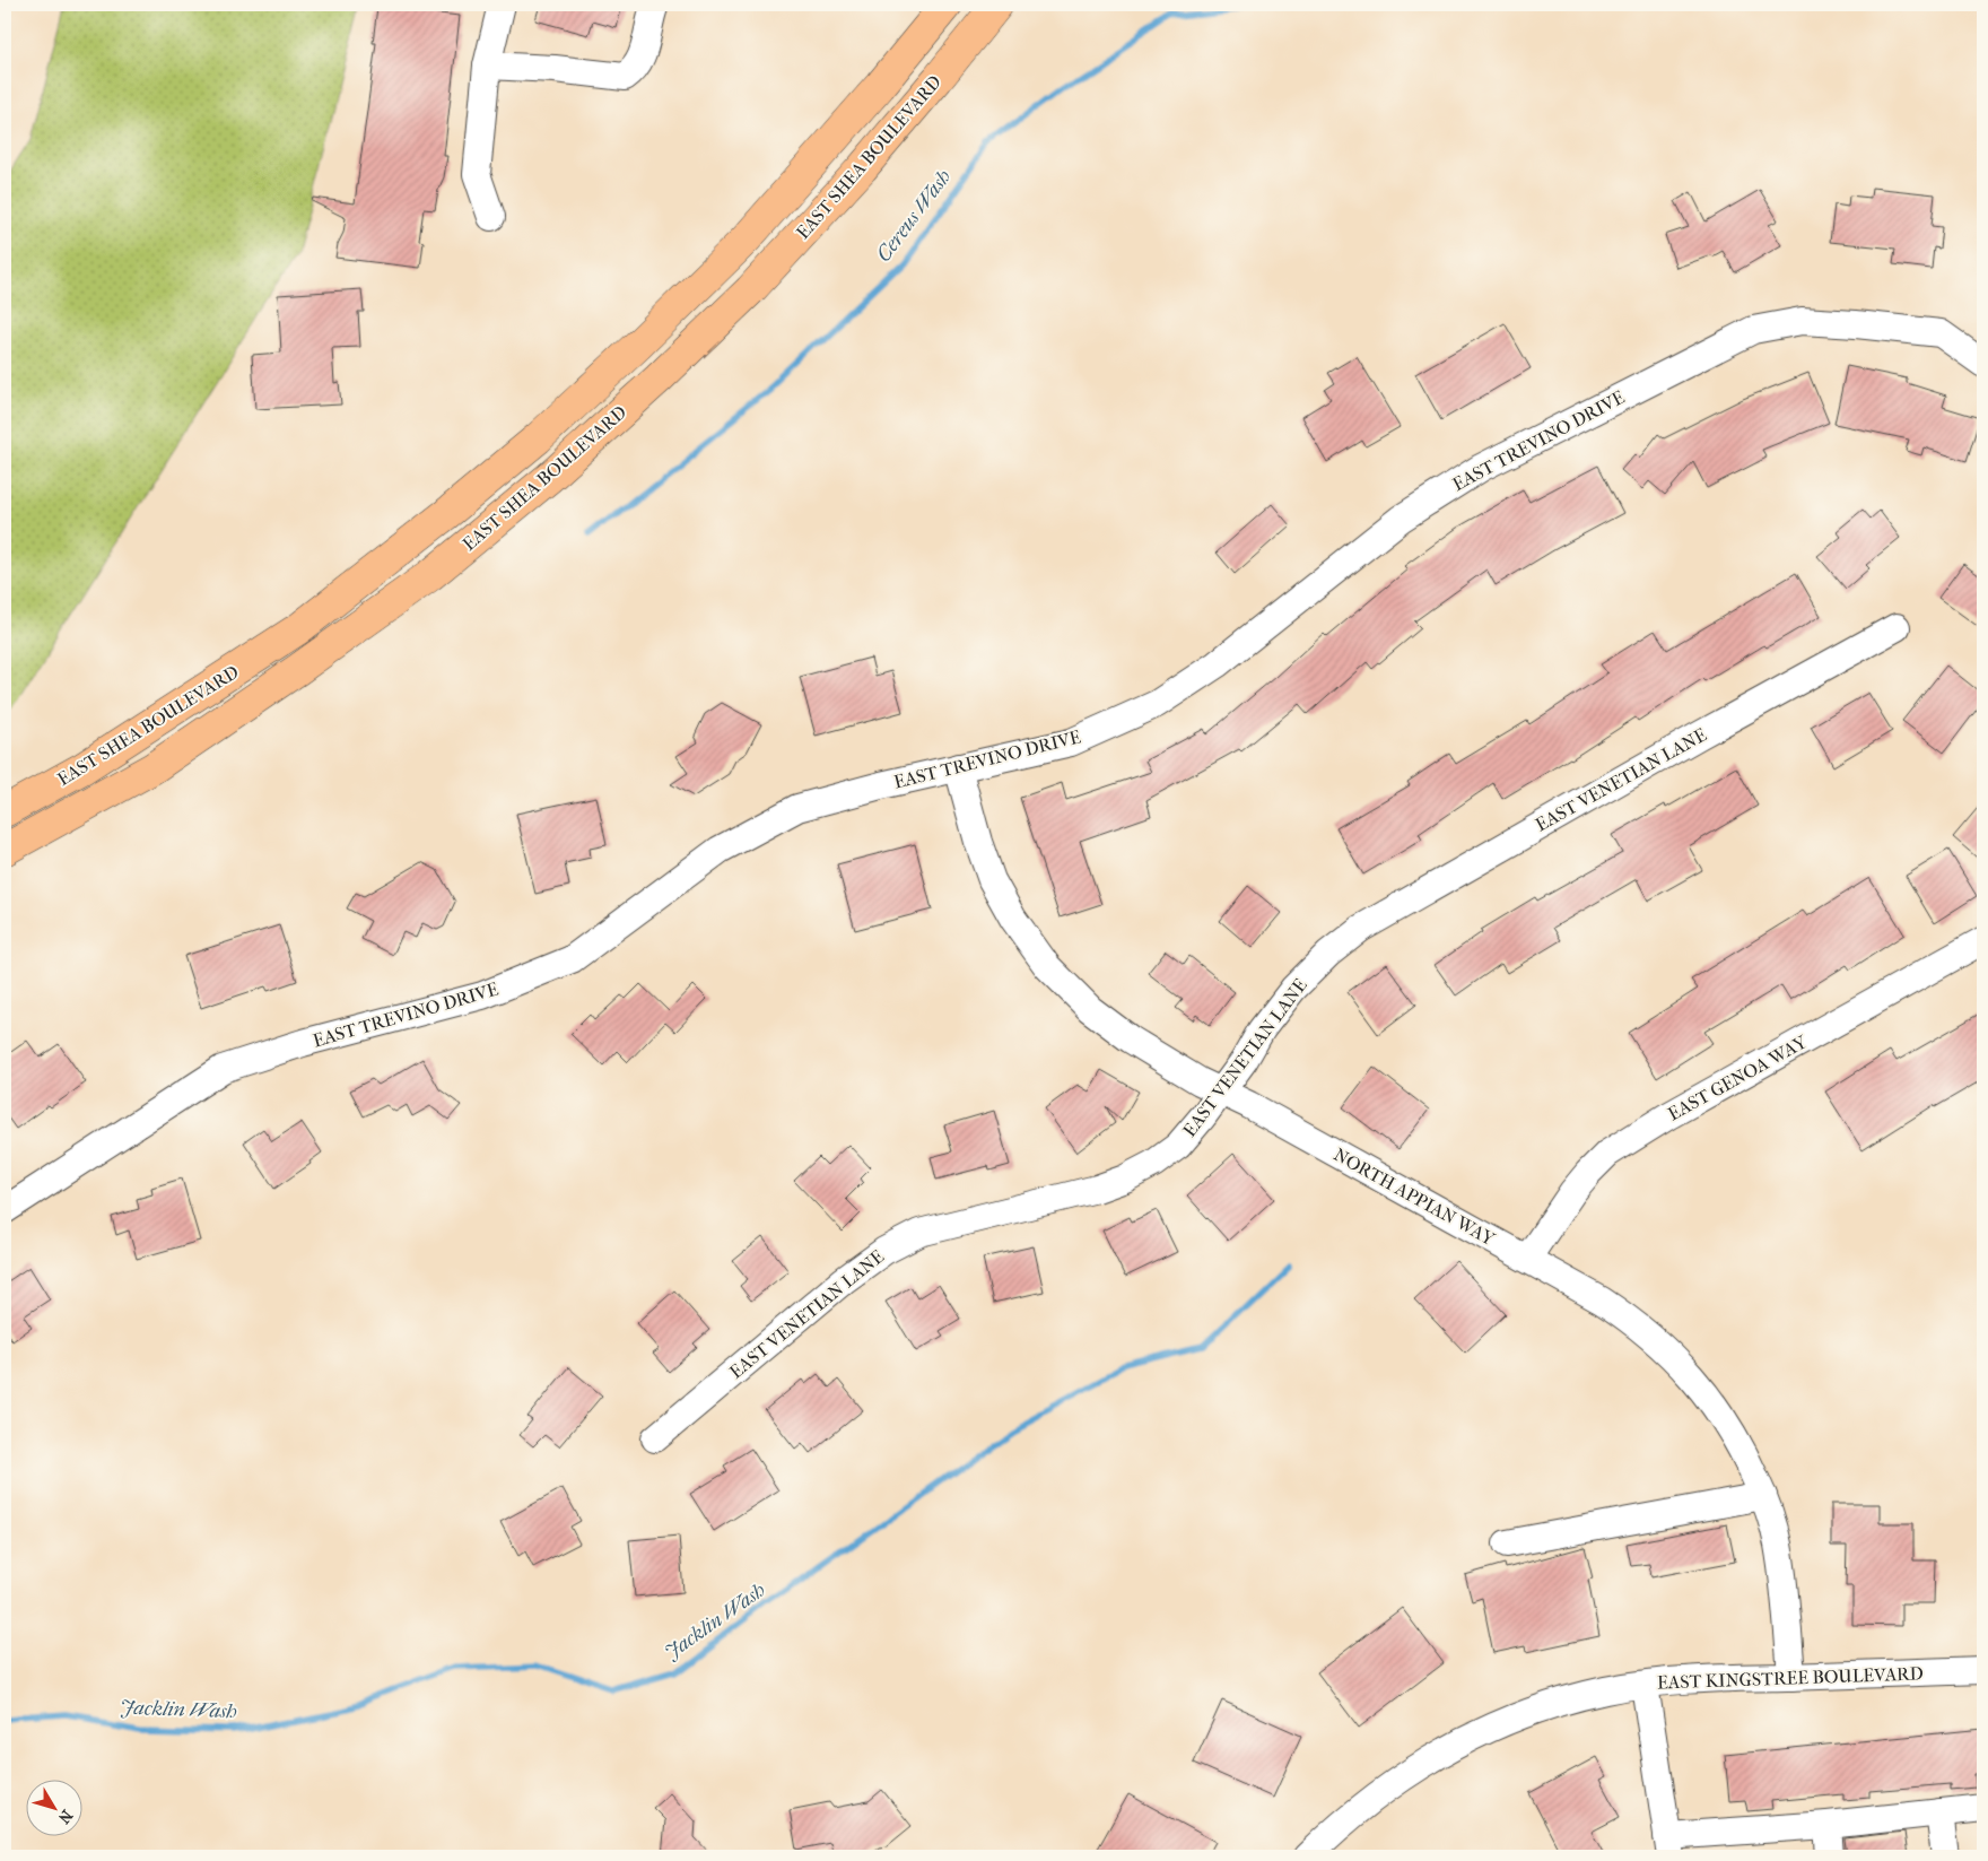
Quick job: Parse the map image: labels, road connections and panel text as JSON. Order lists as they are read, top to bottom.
{
  "streets": {
    "main road": ["EAST SHEA BOULEVARD"],
    "street": [
      "EAST TREVINO DRIVE",
      "EAST VENETIAN LANE",
      "EAST GENOA WAY",
      "NORTH APPIAN WAY",
      "EAST KINGSTREE BOULEVARD"
    ]
  },
  "crossings": [
    ["EAST TREVINO DRIVE", "NORTH APPIAN WAY"],
    ["EAST VENETIAN LANE", "NORTH APPIAN WAY"],
    ["EAST GENOA WAY", "NORTH APPIAN WAY"],
    ["NORTH APPIAN WAY", "EAST KINGSTREE BOULEVARD"]
  ],
  "water": ["Cereus Wash", "Jacklin Wash"],
  "north": "bottom right"
}
